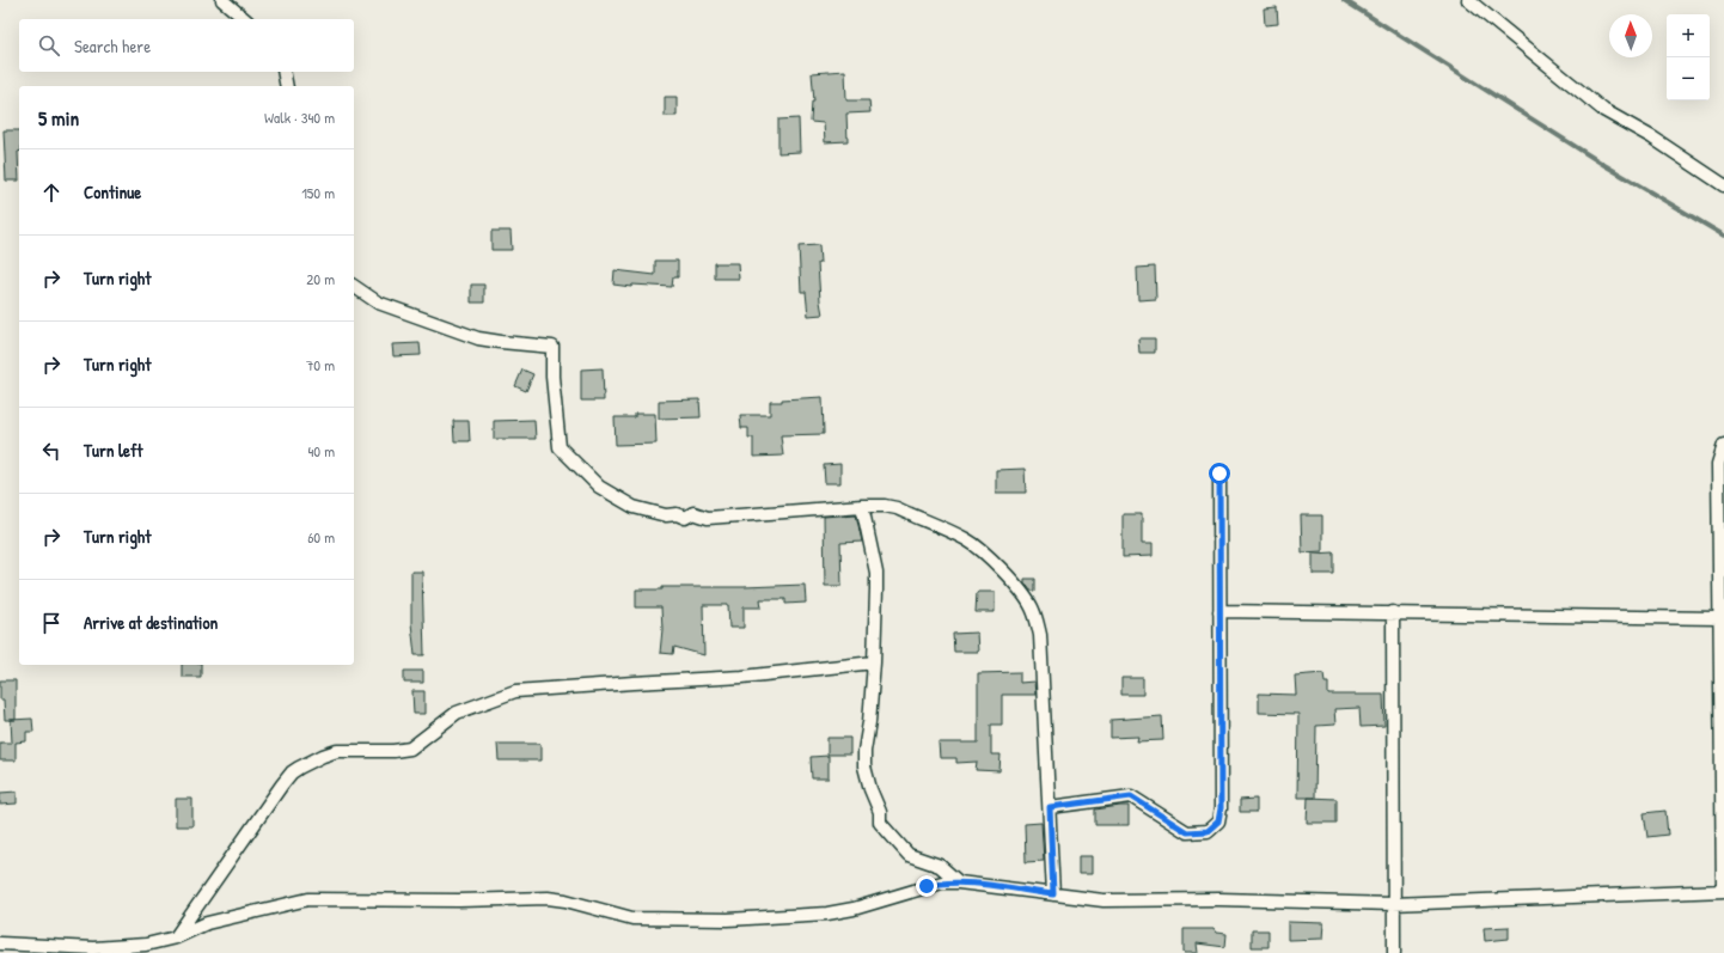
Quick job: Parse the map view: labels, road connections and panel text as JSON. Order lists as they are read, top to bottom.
{
  "north": "top",
  "page": {
    "map_buttons": ["+", "−"],
    "search": "Search here",
    "heading": ["5 min", "Walk · 340 m"],
    "list": [
      ["Continue", "150 m"],
      ["Turn right", "20 m"],
      ["Turn right", "70 m"],
      ["Turn left", "40 m"],
      ["Turn right", "60 m"],
      "Arrive at destination"
    ]
  }
}
